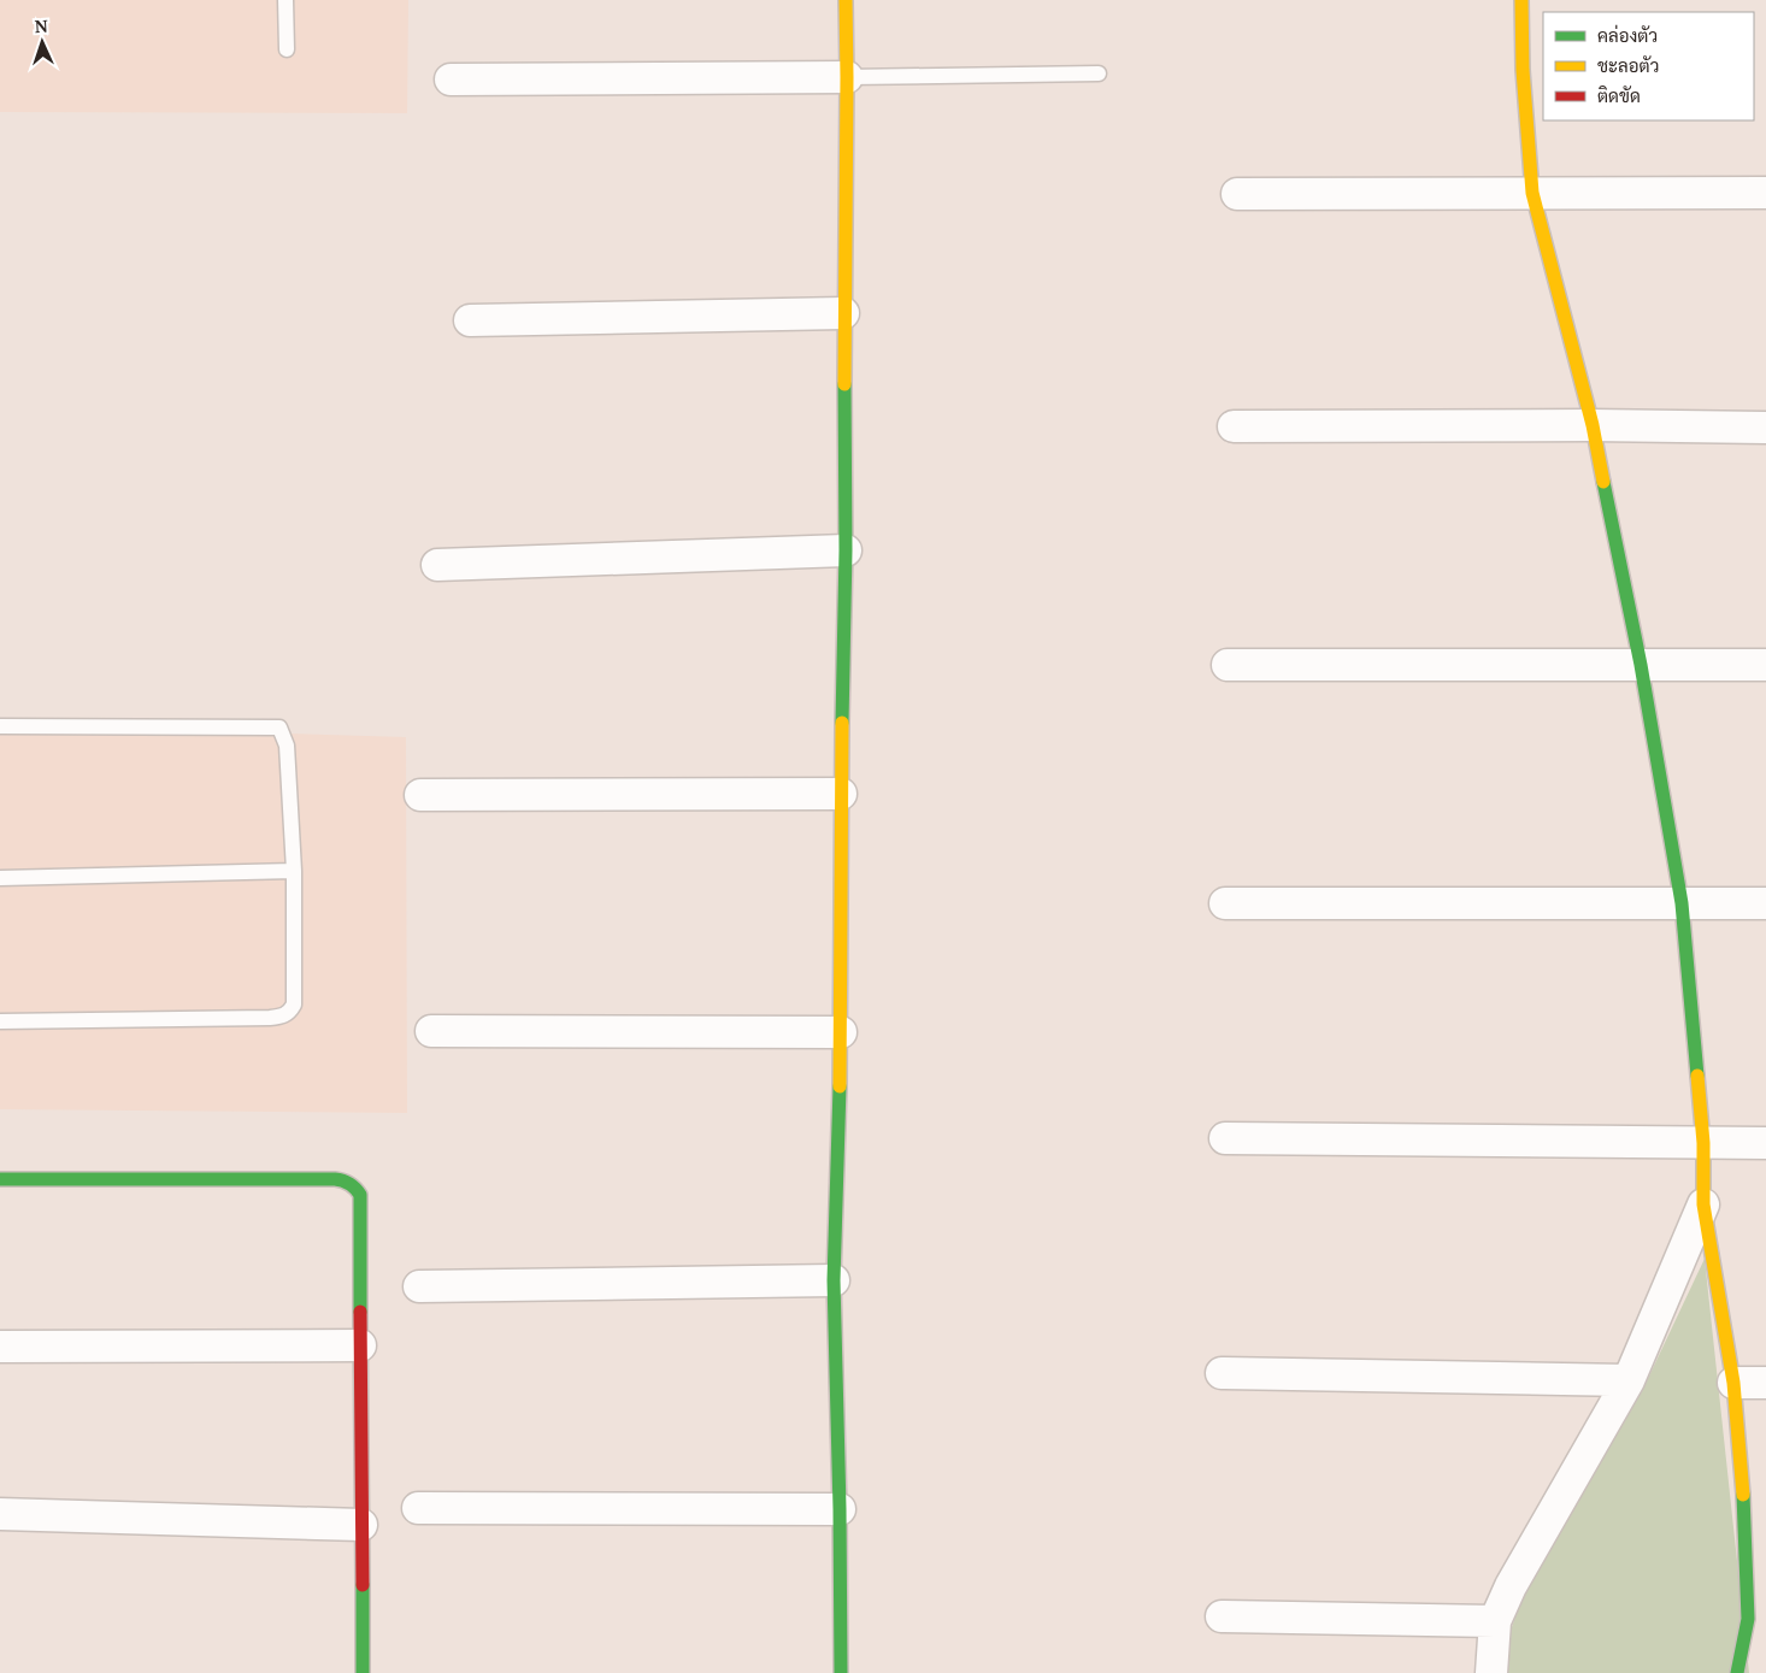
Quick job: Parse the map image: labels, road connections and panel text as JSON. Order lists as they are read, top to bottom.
{
  "legend": ["คล่องตัว", "ชะลอตัว", "ติดขัด"],
  "north": "top"
}
